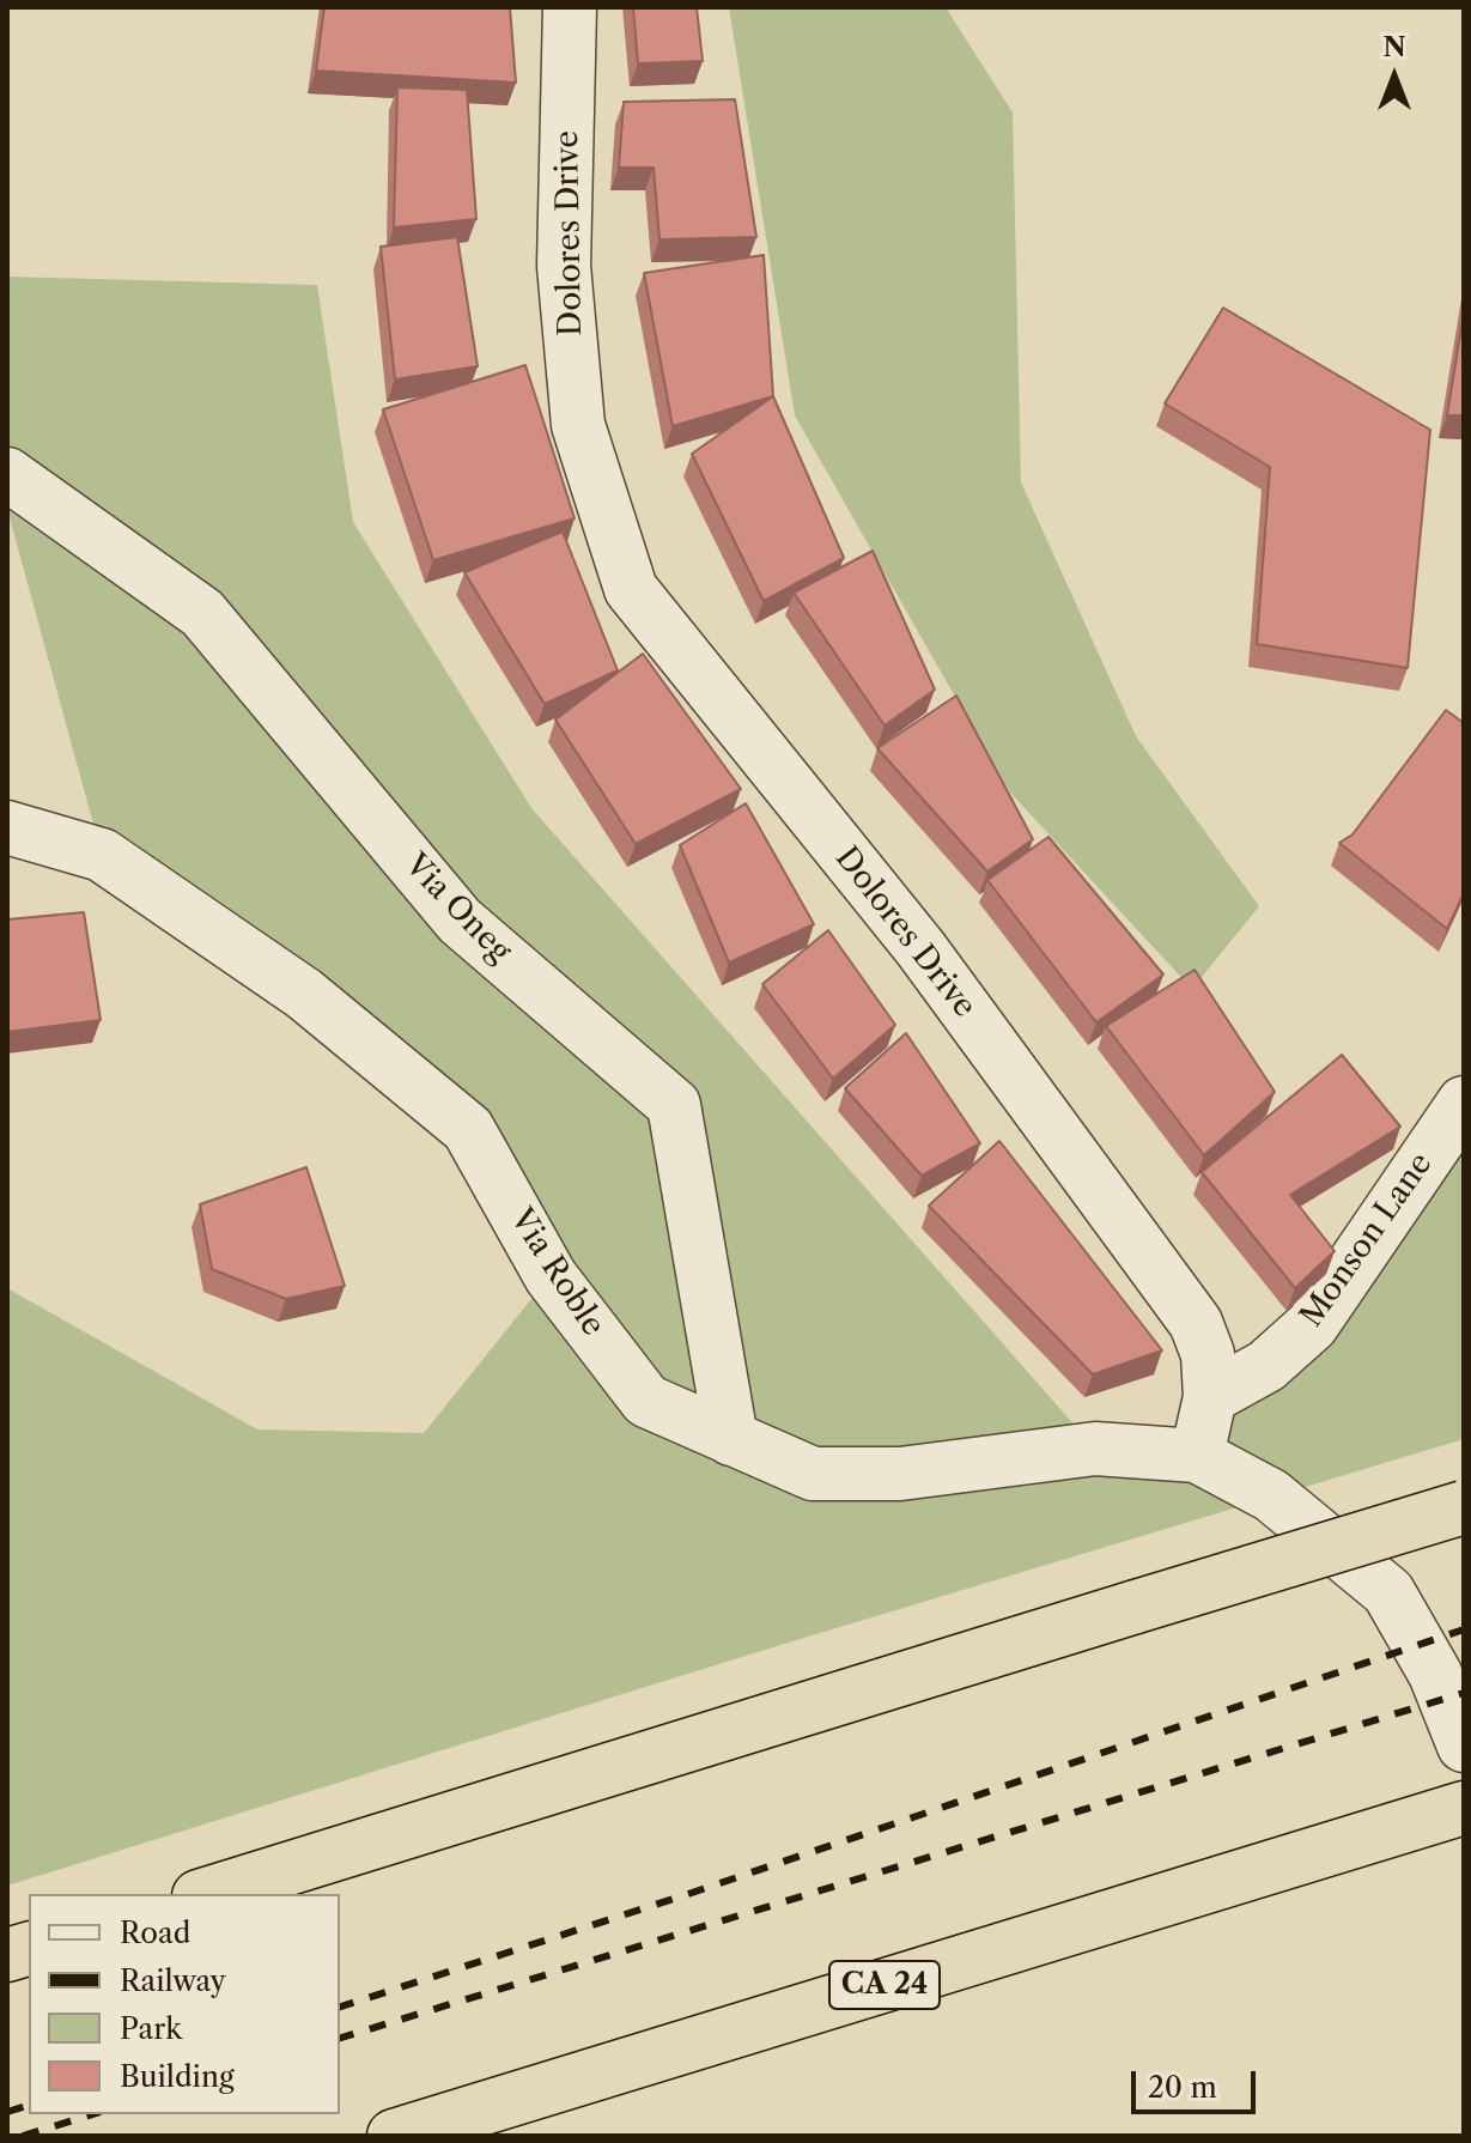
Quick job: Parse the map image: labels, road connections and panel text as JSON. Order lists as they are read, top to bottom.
{
  "streets": {
    "highway": ["CA 24"],
    "street": [
      "Dolores Drive",
      "Via Oneg",
      "Monson Lane",
      "Via Roble"
    ]
  },
  "crossings": [
    ["Dolores Drive", "Monson Lane"],
    ["Dolores Drive", "Via Roble"],
    ["Via Oneg", "Via Roble"]
  ],
  "legend": [
    "Road",
    "Railway",
    "Park",
    "Building"
  ],
  "scale_bar": "20 m",
  "north": "top"
}
